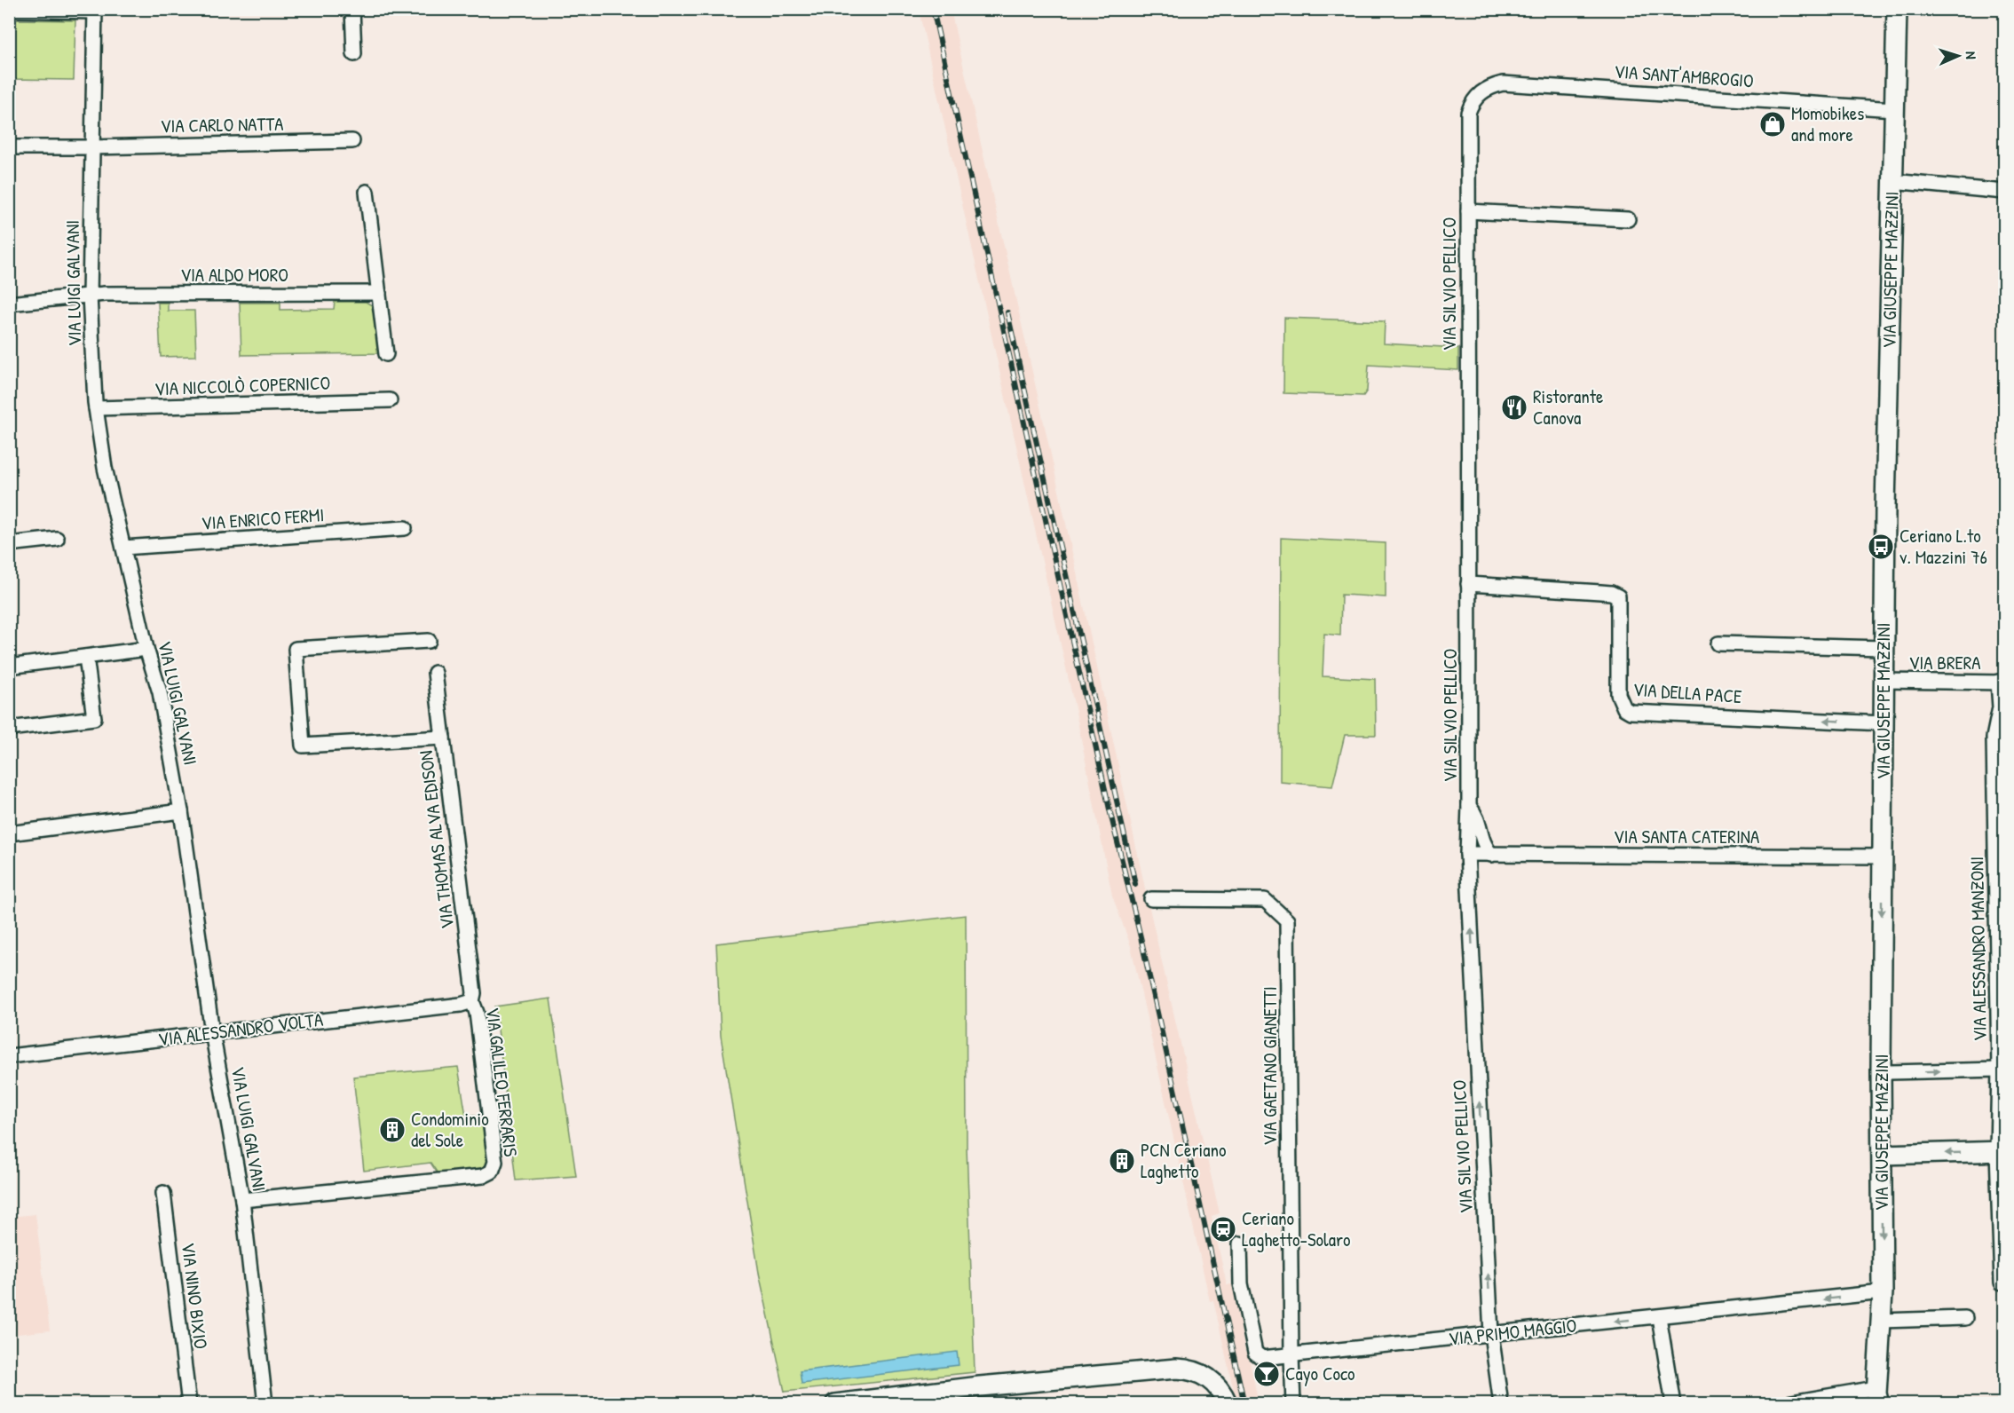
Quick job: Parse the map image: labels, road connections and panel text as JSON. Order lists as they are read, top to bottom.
{
  "streets": {
    "street": [
      "VIA SANT'AMBROGIO",
      "VIA CARLO NATTA",
      "VIA GIUSEPPE MAZZINI",
      "VIA ALDO MORO",
      "VIA LUIGI GALVANI",
      "VIA SILVIO PELLICO",
      "VIA NICCOLÒ COPERNICO",
      "VIA ENRICO FERMI",
      "VIA BRERA",
      "VIA DELLA PACE",
      "VIA SANTA CATERINA",
      "VIA THOMAS ALVA EDISON",
      "VIA ALESSANDRO MANZONI",
      "VIA ALESSANDRO VOLTA",
      "VIA GAETANO GIANETTI",
      "VIA GALILEO FERRARIS",
      "VIA NINO BIXIO",
      "VIA PRIMO MAGGIO"
    ]
  },
  "crossings": [
    ["VIA SANT'AMBROGIO", "VIA GIUSEPPE MAZZINI"],
    ["VIA SANT'AMBROGIO", "VIA SILVIO PELLICO"],
    ["VIA CARLO NATTA", "VIA LUIGI GALVANI"],
    ["VIA GIUSEPPE MAZZINI", "VIA BRERA"],
    ["VIA GIUSEPPE MAZZINI", "VIA DELLA PACE"],
    ["VIA GIUSEPPE MAZZINI", "VIA SANTA CATERINA"],
    ["VIA GIUSEPPE MAZZINI", "VIA PRIMO MAGGIO"],
    ["VIA ALDO MORO", "VIA LUIGI GALVANI"],
    ["VIA LUIGI GALVANI", "VIA NICCOLÒ COPERNICO"],
    ["VIA LUIGI GALVANI", "VIA ENRICO FERMI"],
    ["VIA LUIGI GALVANI", "VIA ALESSANDRO VOLTA"],
    ["VIA LUIGI GALVANI", "VIA GALILEO FERRARIS"],
    ["VIA SILVIO PELLICO", "VIA DELLA PACE"],
    ["VIA SILVIO PELLICO", "VIA SANTA CATERINA"],
    ["VIA SILVIO PELLICO", "VIA PRIMO MAGGIO"],
    ["VIA BRERA", "VIA ALESSANDRO MANZONI"],
    ["VIA THOMAS ALVA EDISON", "VIA ALESSANDRO VOLTA"],
    ["VIA THOMAS ALVA EDISON", "VIA GALILEO FERRARIS"],
    ["VIA ALESSANDRO VOLTA", "VIA GALILEO FERRARIS"],
    ["VIA GAETANO GIANETTI", "VIA PRIMO MAGGIO"]
  ],
  "one_way": ["VIA SILVIO PELLICO", "VIA PRIMO MAGGIO"],
  "places": {
    "shop": ["Momobikes and more"],
    "restaurant": ["Ristorante Canova"],
    "bus stop": ["Ceriano L.to v. Mazzini 76"],
    "building": ["Condominio del Sole", "PCN Ceriano Laghetto"],
    "station": ["Ceriano Laghetto-Solaro"],
    "bar": ["Cayo Coco"]
  },
  "north": "right"
}
